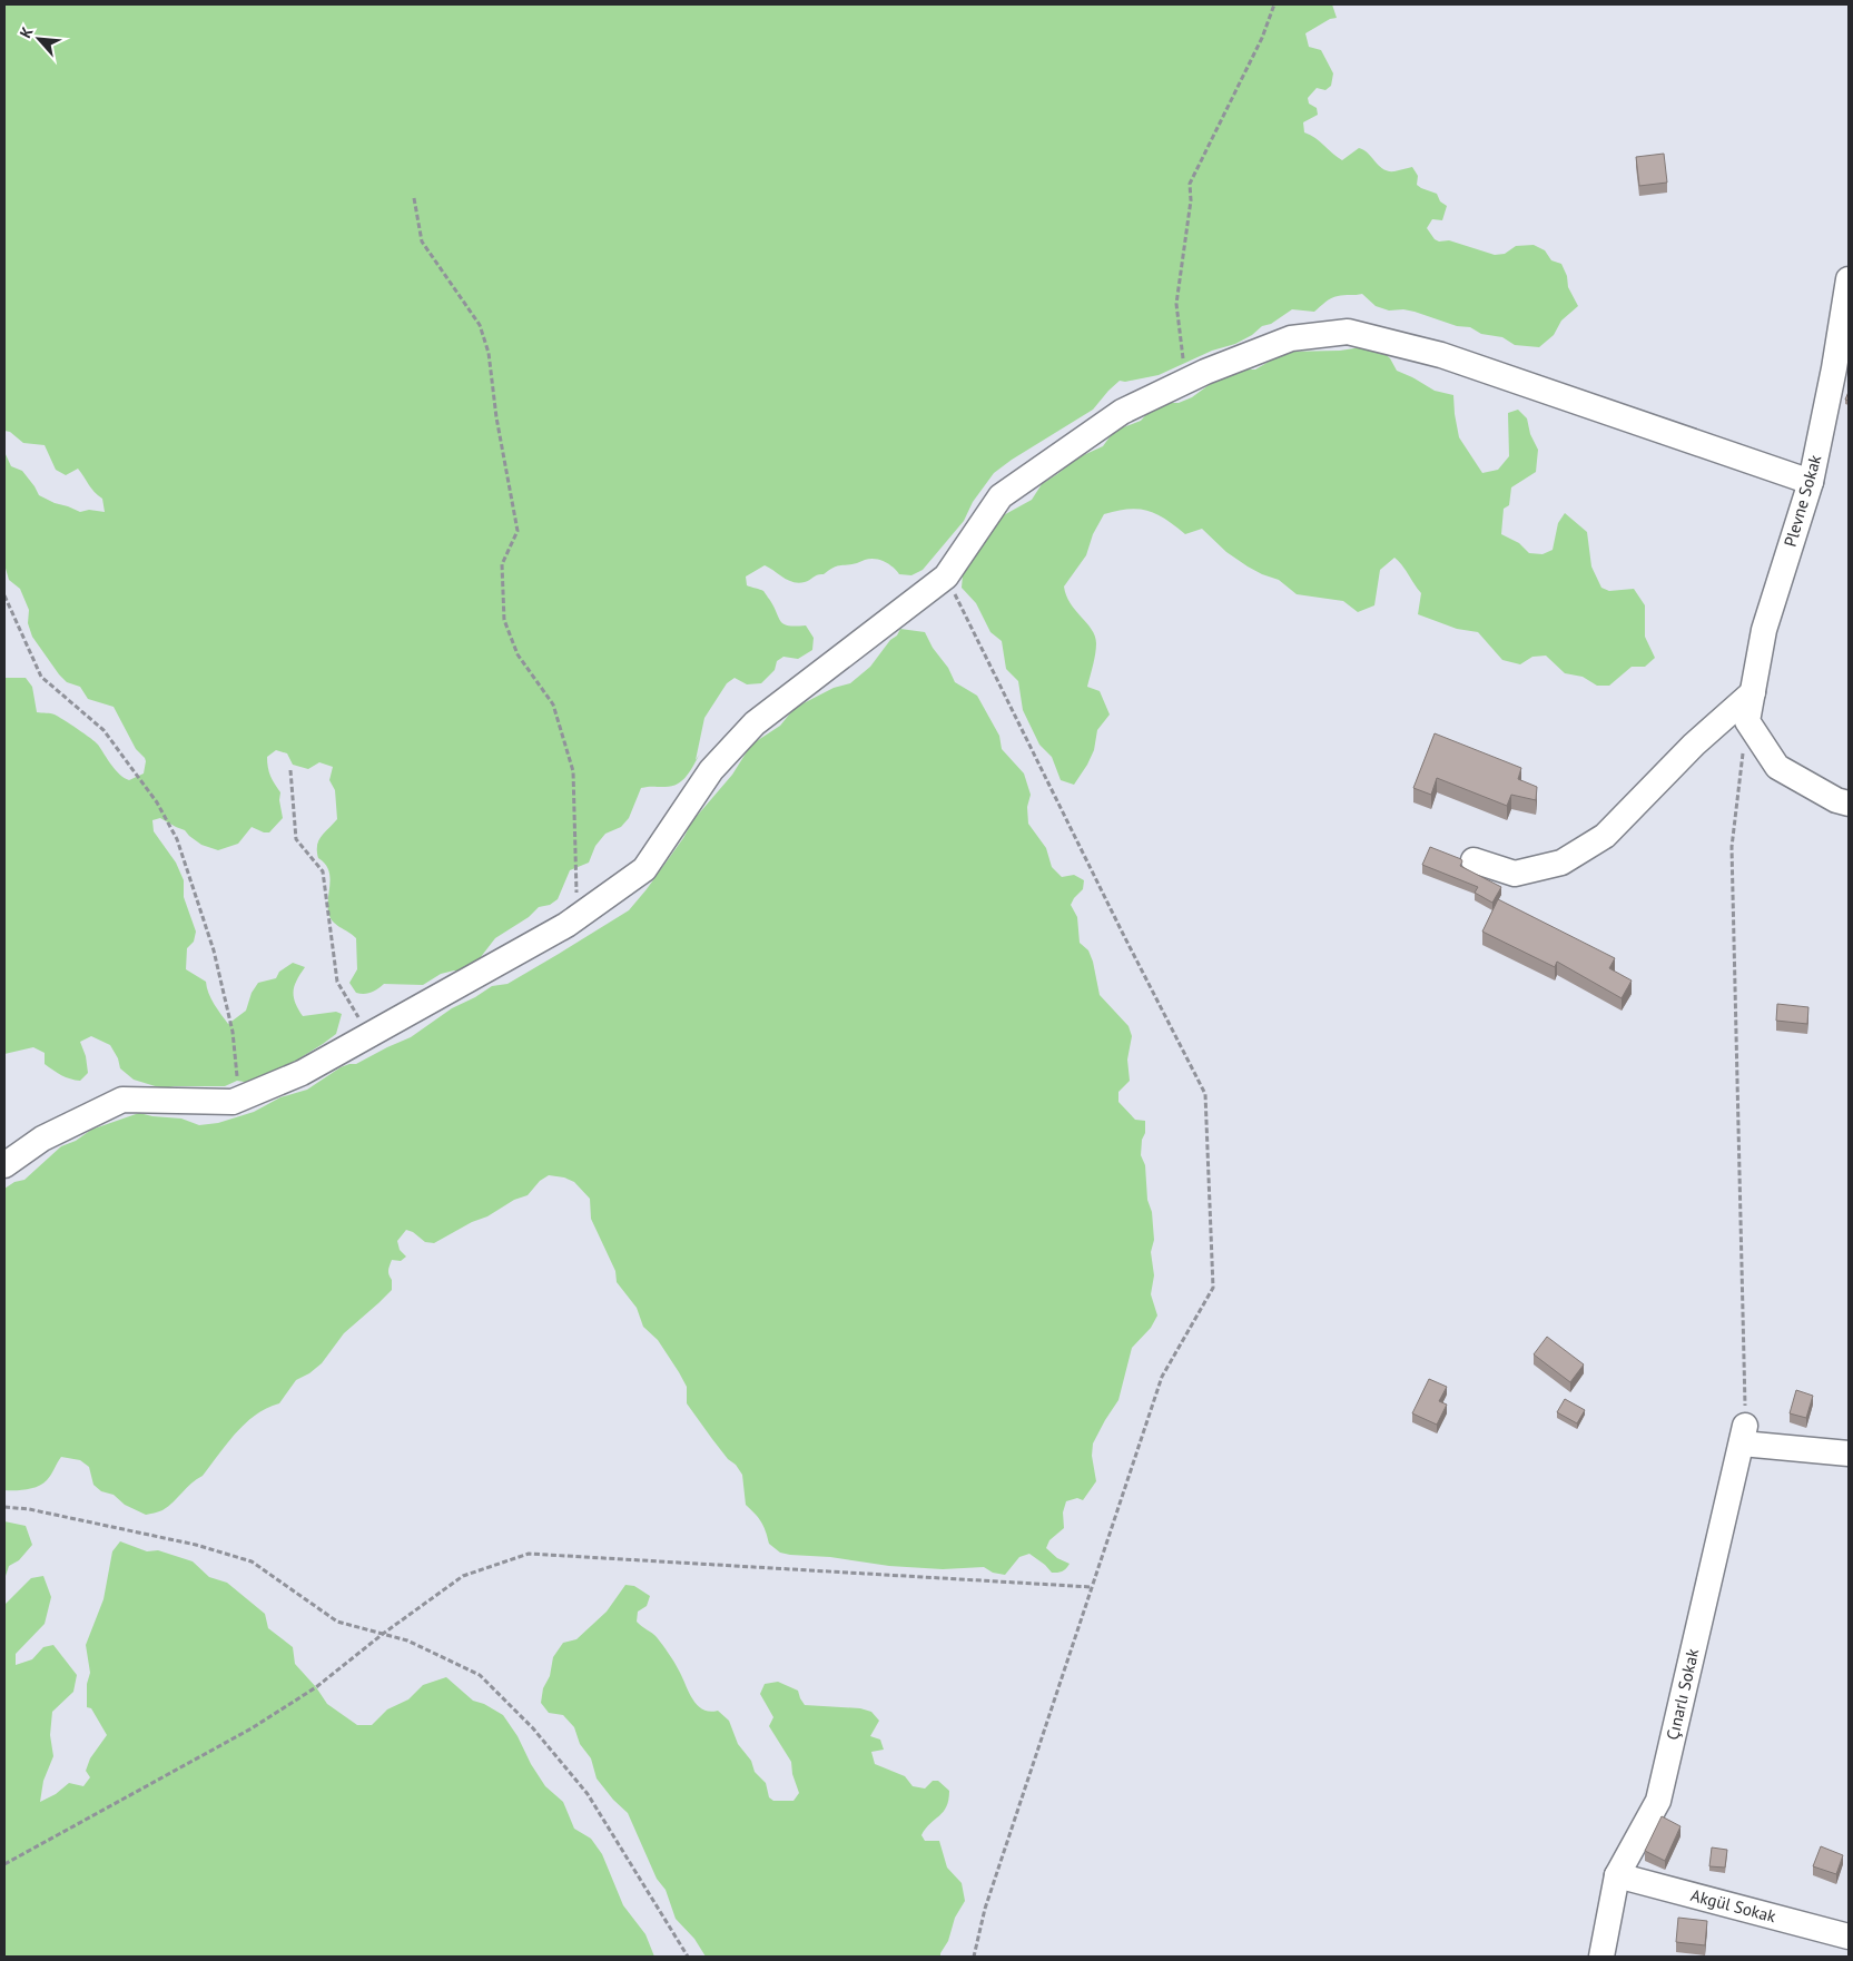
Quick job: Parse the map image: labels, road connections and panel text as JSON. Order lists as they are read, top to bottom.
{
  "streets": {
    "street": ["Plevne Sokak", "Çınarlı Sokak", "Akgül Sokak"]
  },
  "crossings": [
    ["Çınarlı Sokak", "Akgül Sokak"]
  ],
  "north": "top left"
}
